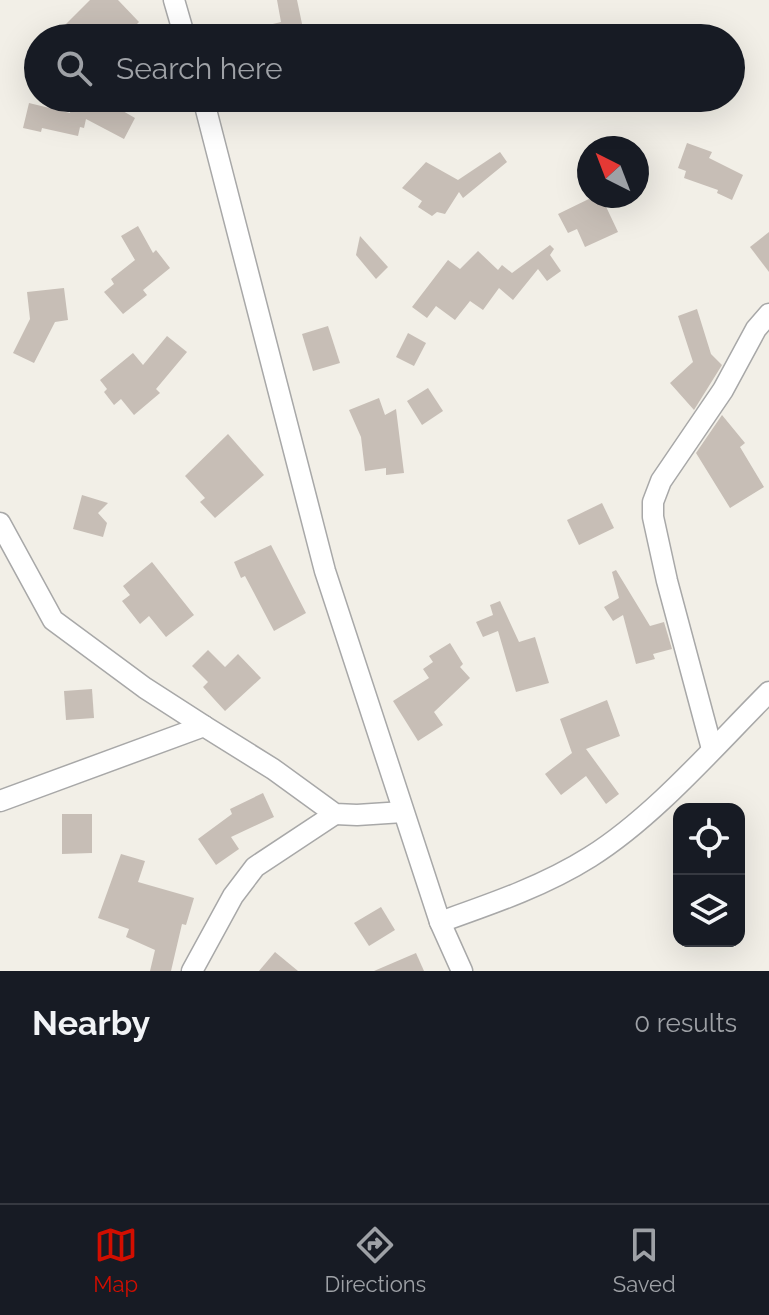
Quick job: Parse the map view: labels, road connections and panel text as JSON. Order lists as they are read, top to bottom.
{
  "north": "top left",
  "page": {
    "search": "Search here",
    "heading": ["Nearby", "0 results"],
    "nav": ["Map", "Directions", "Saved"]
  }
}
